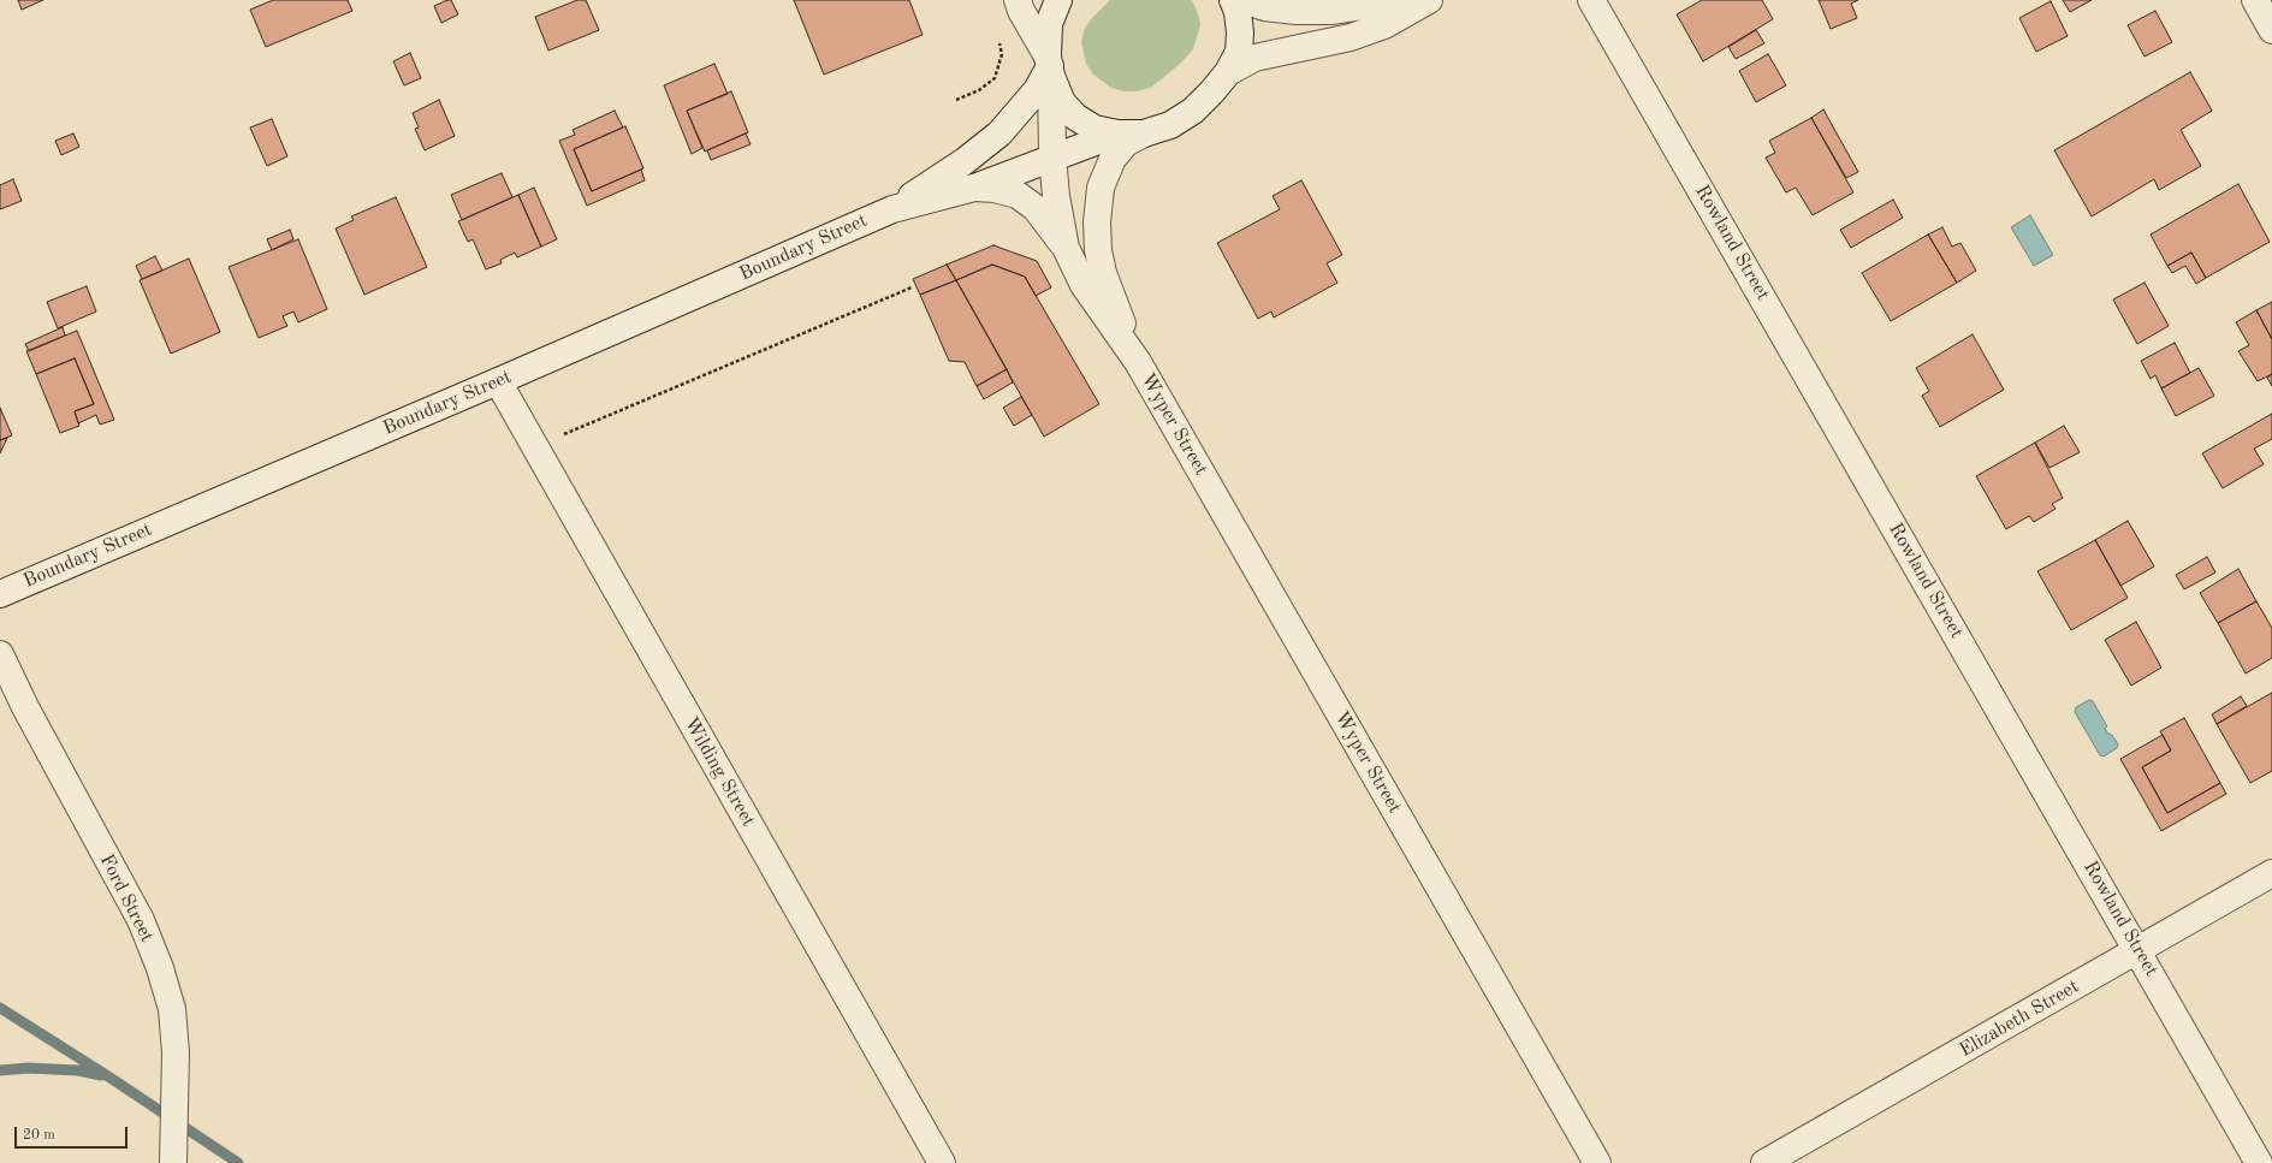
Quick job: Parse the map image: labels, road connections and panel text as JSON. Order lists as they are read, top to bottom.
{
  "streets": {
    "street": [
      "Rowland Street",
      "Boundary Street",
      "Wyper Street",
      "Wilding Street",
      "Ford Street",
      "Elizabeth Street"
    ]
  },
  "crossings": [
    ["Rowland Street", "Elizabeth Street"],
    ["Boundary Street", "Wyper Street"],
    ["Boundary Street", "Wilding Street"]
  ],
  "scale_bar": "20 m"
}
